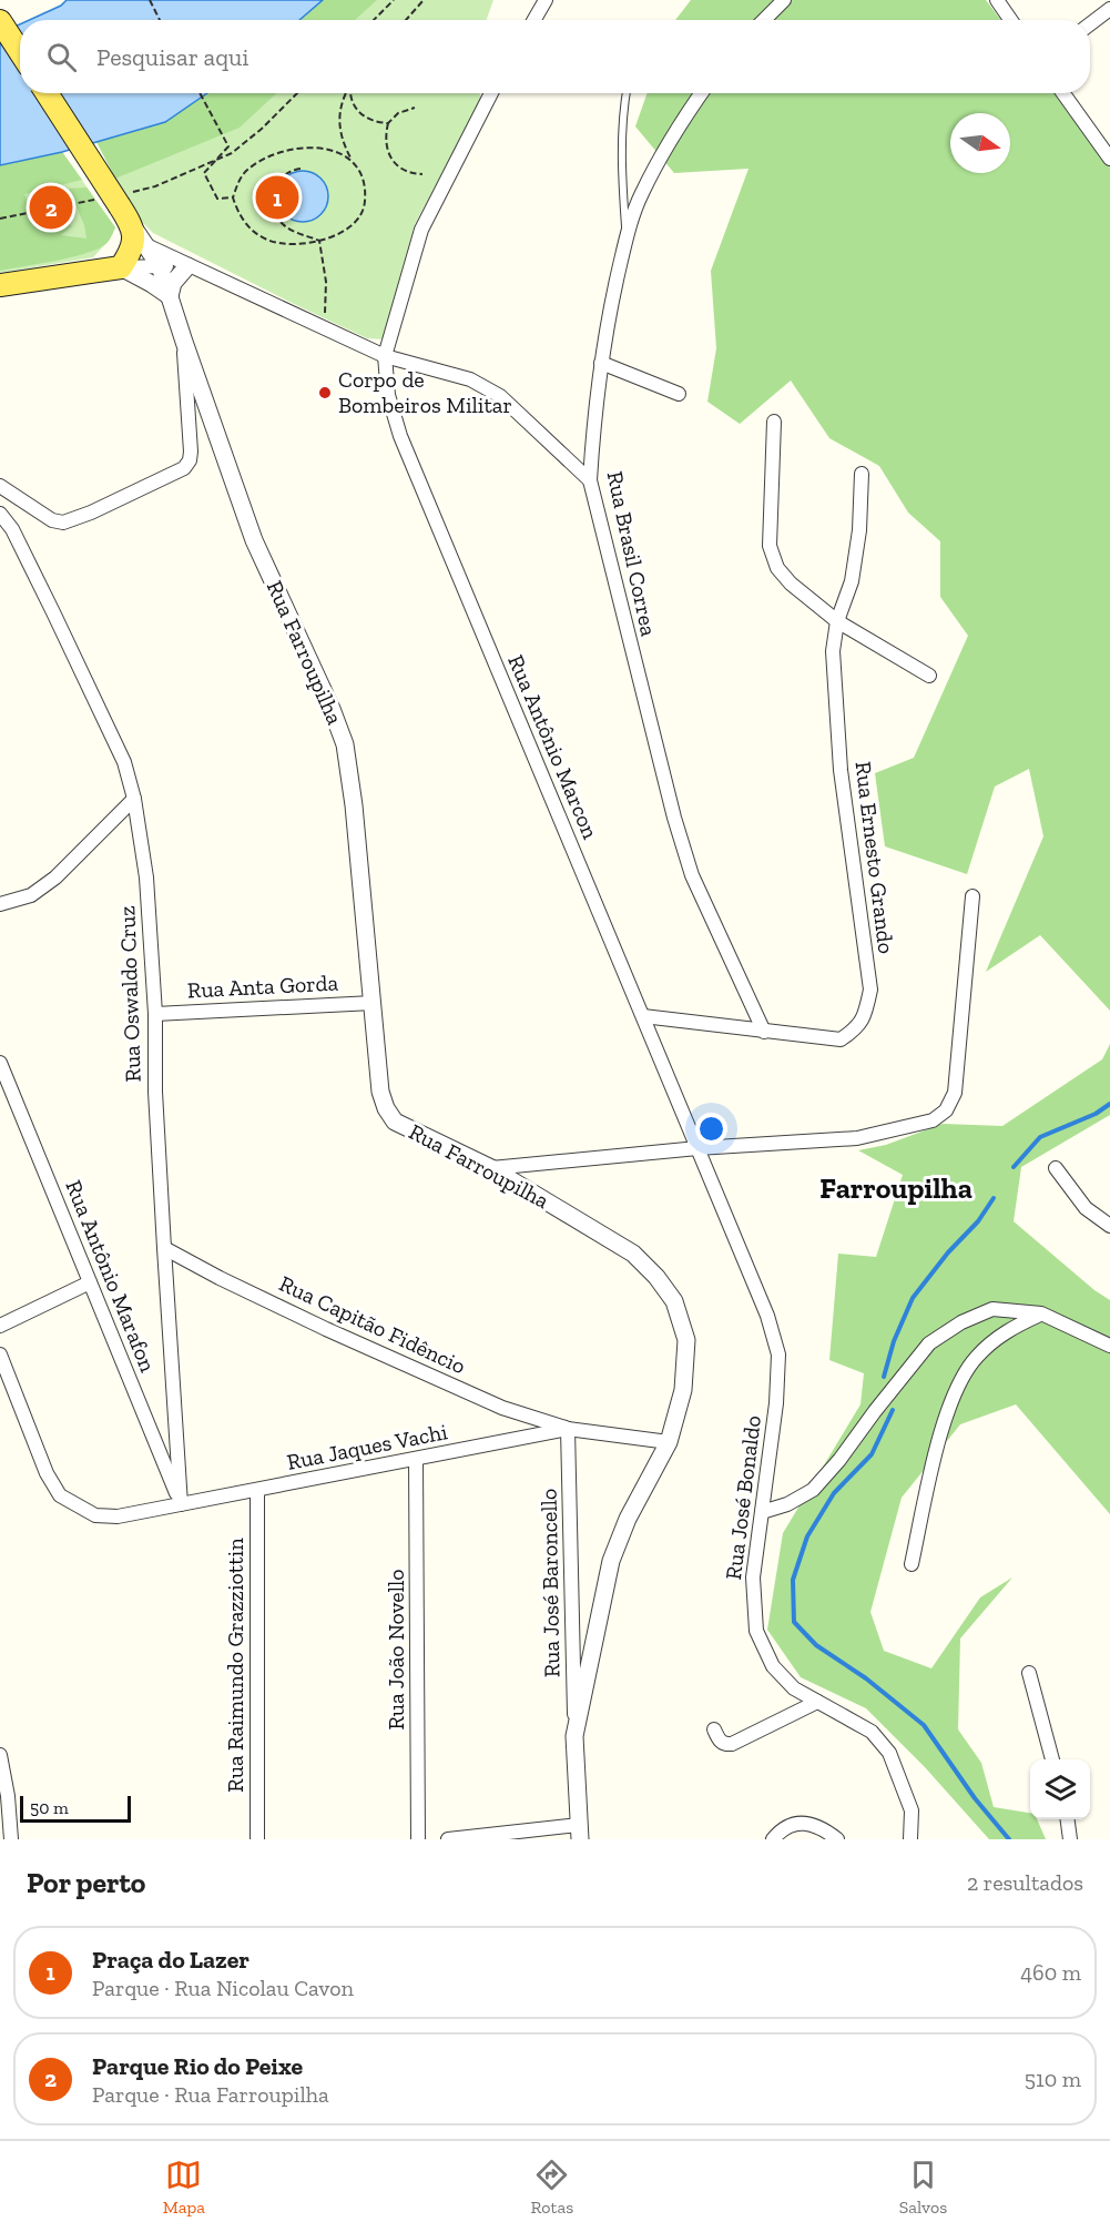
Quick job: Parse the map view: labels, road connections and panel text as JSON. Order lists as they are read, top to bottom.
{
  "streets": {
    "main road": ["Rua Farroupilha"],
    "street": [
      "Rua Brasil Correa",
      "Rua Antônio Marcon",
      "Rua Ernesto Grando",
      "Rua Anta Gorda",
      "Rua Oswaldo Cruz",
      "Rua Antônio Marafon",
      "Rua Capitão Fidêncio",
      "Rua Jaques Vachi",
      "Rua José Bonaldo",
      "Rua José Baroncello",
      "Rua João Novello",
      "Rua Raimundo Grazziottin"
    ]
  },
  "crossings": [
    ["Rua Brasil Correa", "Rua Ernesto Grando"],
    ["Rua Farroupilha", "Rua Anta Gorda"],
    ["Rua Farroupilha", "Rua Jaques Vachi"],
    ["Rua Farroupilha", "Rua José Baroncello"],
    ["Rua Antônio Marcon", "Rua Ernesto Grando"],
    ["Rua Antônio Marcon", "Rua José Bonaldo"],
    ["Rua Anta Gorda", "Rua Oswaldo Cruz"],
    ["Rua Oswaldo Cruz", "Rua Antônio Marafon"],
    ["Rua Oswaldo Cruz", "Rua Capitão Fidêncio"],
    ["Rua Oswaldo Cruz", "Rua Jaques Vachi"],
    ["Rua Antônio Marafon", "Rua Jaques Vachi"],
    ["Rua Capitão Fidêncio", "Rua Jaques Vachi"],
    ["Rua Capitão Fidêncio", "Rua José Baroncello"],
    ["Rua Jaques Vachi", "Rua José Baroncello"],
    ["Rua Jaques Vachi", "Rua João Novello"],
    ["Rua Jaques Vachi", "Rua Raimundo Grazziottin"]
  ],
  "districts": ["Farroupilha"],
  "places": ["Corpo de Bombeiros Militar"],
  "scale_bar": "50 m",
  "north": "right",
  "page": {
    "search": "Pesquisar aqui",
    "pins": ["1", "2"],
    "scale": "50 m",
    "heading": ["Por perto", "2 resultados"],
    "list": [
      {
        "mark": "1",
        "name": "Praça do Lazer",
        "note": "Parque · Rua Nicolau Cavon",
        "value": "460 m"
      },
      {
        "mark": "2",
        "name": "Parque Rio do Peixe",
        "note": "Parque · Rua Farroupilha",
        "value": "510 m"
      }
    ],
    "nav": ["Mapa", "Rotas", "Salvos"]
  }
}
